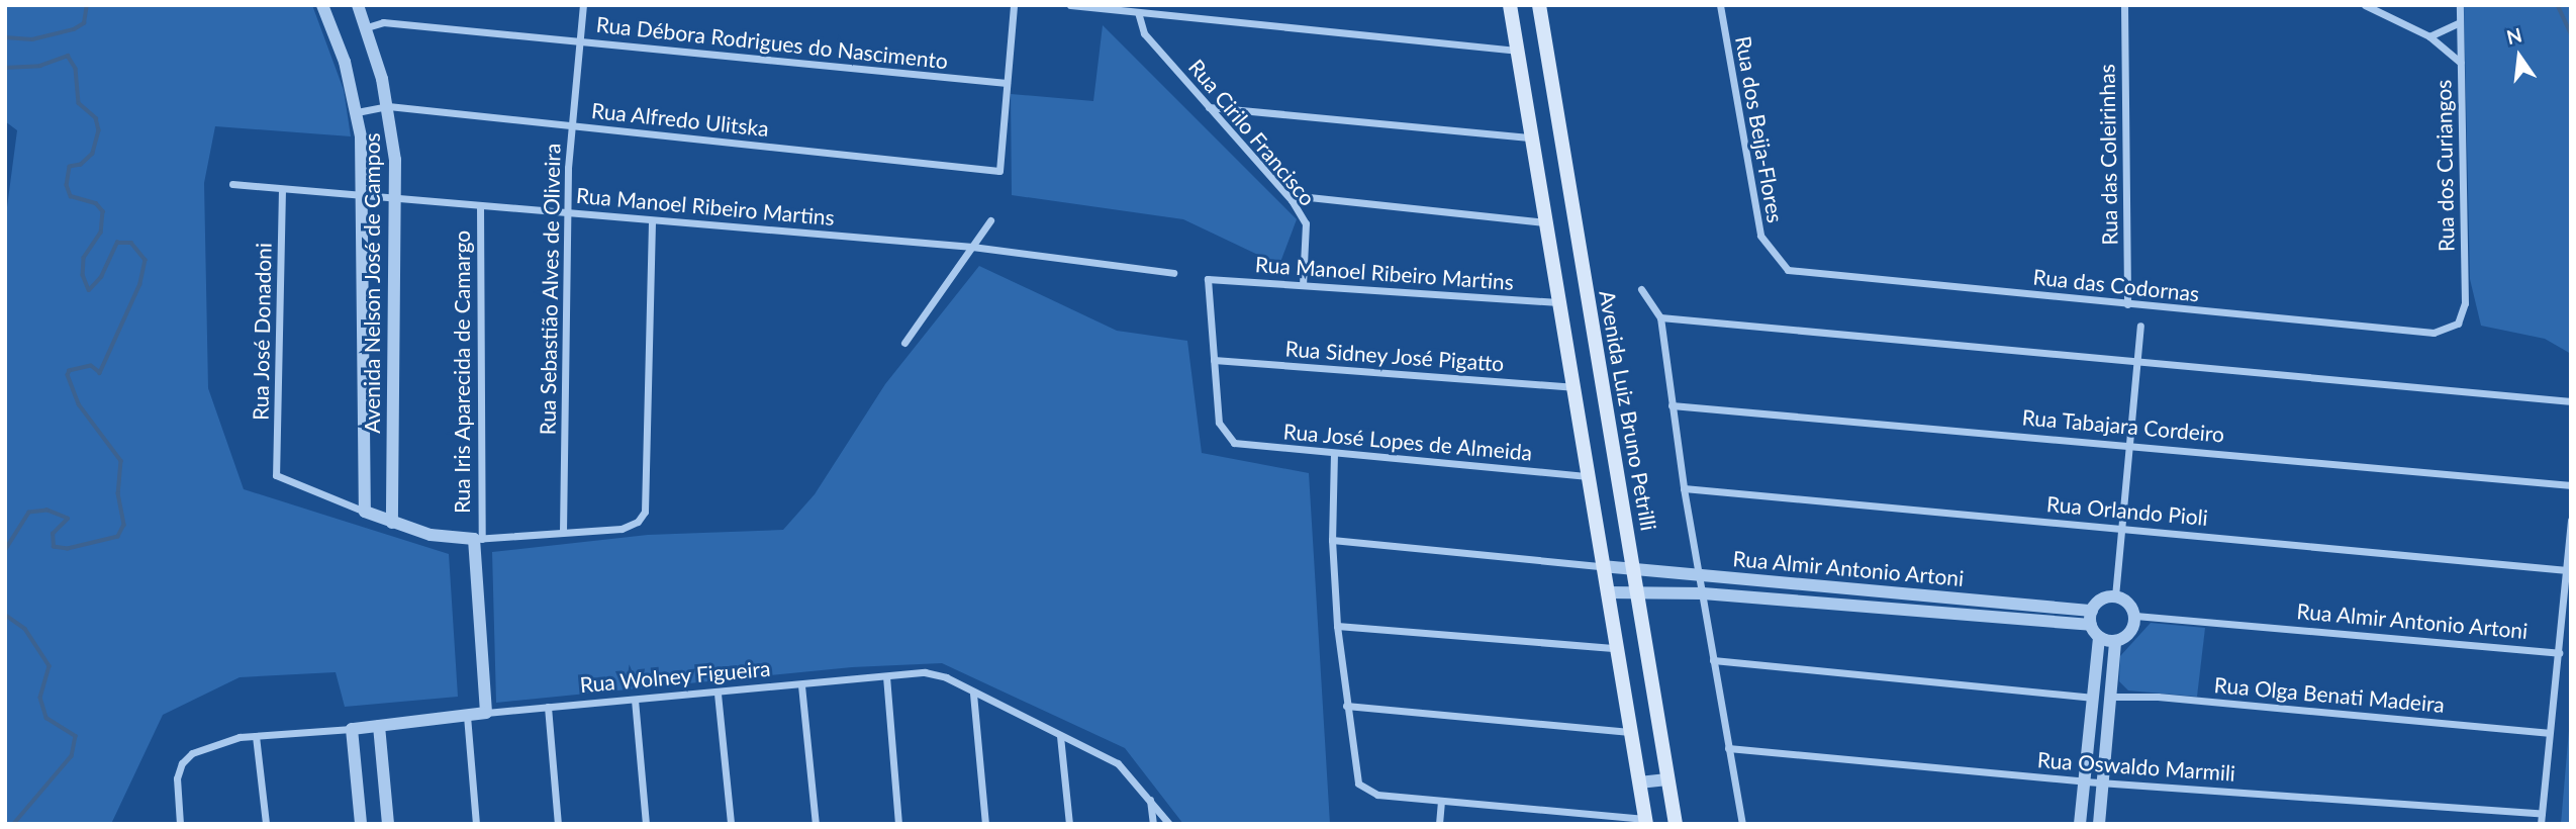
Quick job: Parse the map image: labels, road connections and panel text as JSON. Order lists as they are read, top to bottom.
{
  "streets": {
    "main road": ["Avenida Luiz Bruno Petrilli"],
    "street": [
      "Rua Débora Rodrigues do Nascimento",
      "Rua Alfredo Ulitska",
      "Rua dos Beija-Flores",
      "Rua Cirilo Francisco",
      "Rua das Coleirinhas",
      "Rua dos Curiangos",
      "Rua Manoel Ribeiro Martins",
      "Avenida Nelson José de Campos",
      "Rua das Codornas",
      "Rua Sebastião Alves de Oliveira",
      "Rua José Donadoni",
      "Rua Sidney José Pigatto",
      "Rua Iris Aparecida de Camargo",
      "Rua Tabajara Cordeiro",
      "Rua José Lopes de Almeida",
      "Rua Orlando Pioli",
      "Rua Almir Antonio Artoni",
      "Rua Wolney Figueira",
      "Rua Olga Benati Madeira",
      "Rua Oswaldo Marmili"
    ]
  },
  "crossings": [
    ["Rua Débora Rodrigues do Nascimento", "Rua Alfredo Ulitska"],
    ["Rua Débora Rodrigues do Nascimento", "Avenida Nelson José de Campos"],
    ["Rua Débora Rodrigues do Nascimento", "Rua Sebastião Alves de Oliveira"],
    ["Rua Alfredo Ulitska", "Avenida Nelson José de Campos"],
    ["Rua Alfredo Ulitska", "Rua Sebastião Alves de Oliveira"],
    ["Rua dos Beija-Flores", "Rua das Codornas"],
    ["Rua Cirilo Francisco", "Rua Manoel Ribeiro Martins"],
    ["Rua das Coleirinhas", "Rua das Codornas"],
    ["Rua dos Curiangos", "Rua das Codornas"],
    ["Rua Manoel Ribeiro Martins", "Avenida Nelson José de Campos"],
    ["Rua Manoel Ribeiro Martins", "Rua Sebastião Alves de Oliveira"],
    ["Rua Manoel Ribeiro Martins", "Rua José Donadoni"],
    ["Rua Manoel Ribeiro Martins", "Rua Sidney José Pigatto"],
    ["Rua Manoel Ribeiro Martins", "Rua Iris Aparecida de Camargo"],
    ["Rua Manoel Ribeiro Martins", "Rua José Lopes de Almeida"],
    ["Avenida Nelson José de Campos", "Rua José Donadoni"],
    ["Rua Sidney José Pigatto", "Rua José Lopes de Almeida"],
    ["Rua Iris Aparecida de Camargo", "Rua Wolney Figueira"],
    ["Avenida Luiz Bruno Petrilli", "Rua Almir Antonio Artoni"]
  ],
  "north": "top"
}
